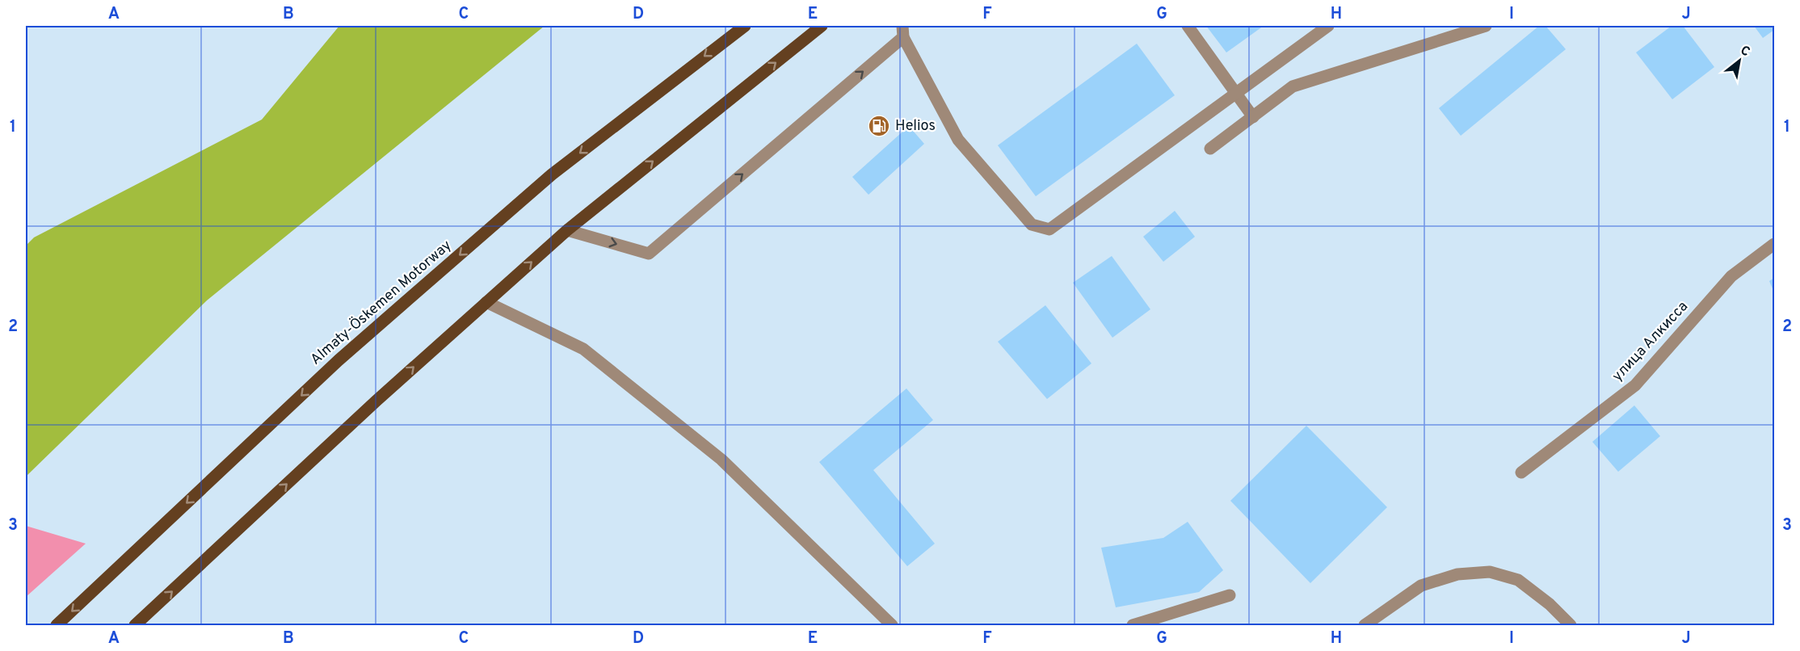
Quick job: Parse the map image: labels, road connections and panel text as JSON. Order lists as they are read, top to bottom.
{
  "streets": {
    "main road": ["Almaty-Öskemen Motorway"],
    "street": ["улица Алкисса"]
  },
  "places": {
    "fuel station": ["Helios"]
  },
  "north": "top right",
  "grid": {
    "columns": [
      "A",
      "B",
      "C",
      "D",
      "E",
      "F",
      "G",
      "H",
      "I",
      "J"
    ],
    "rows": ["1", "2", "3"]
  }
}
